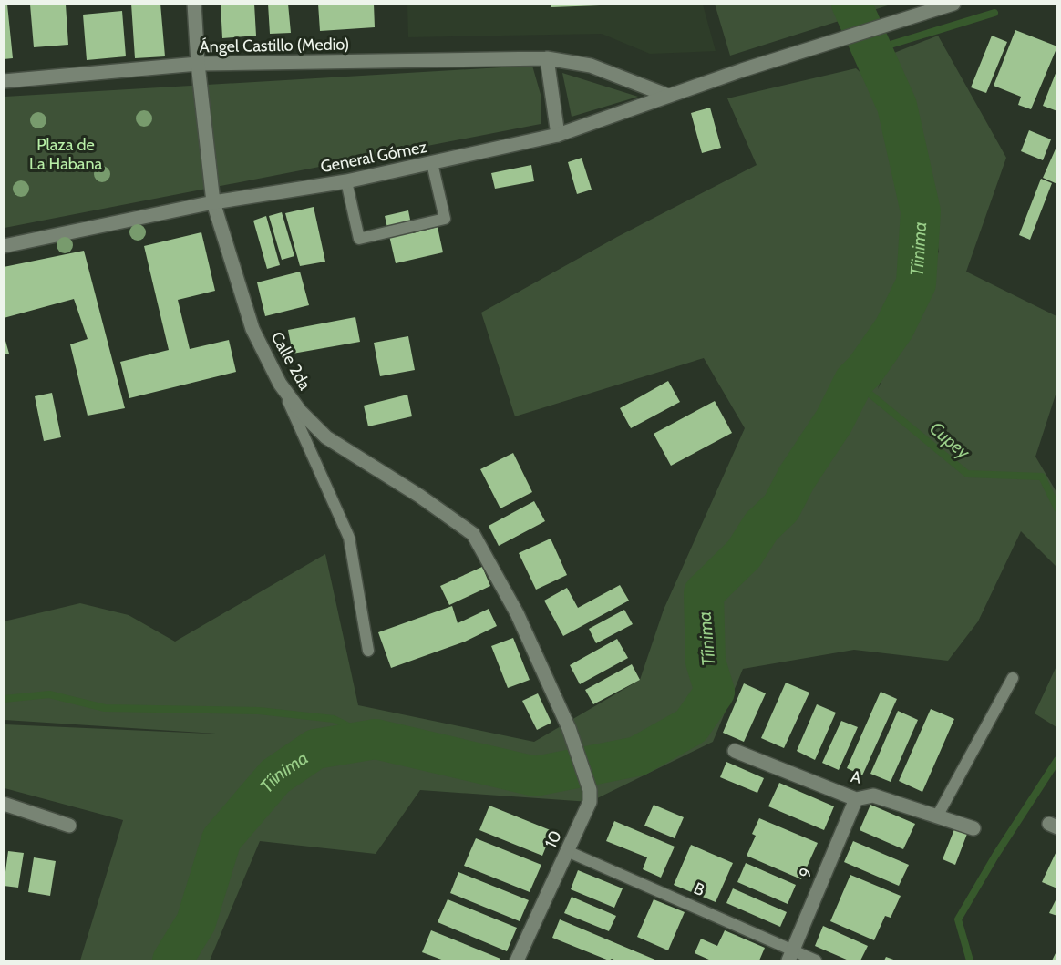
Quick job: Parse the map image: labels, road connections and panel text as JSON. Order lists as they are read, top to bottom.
{
  "streets": {
    "street": [
      "Ángel Castillo (Medio)",
      "General Gómez",
      "Calle 2da",
      "A",
      "10",
      "9"
    ],
    "lane": ["B"]
  },
  "crossings": [
    ["Ángel Castillo (Medio)", "General Gómez"],
    ["Ángel Castillo (Medio)", "Calle 2da"],
    ["General Gómez", "Calle 2da"],
    ["Calle 2da", "10"],
    ["A", "9"],
    ["10", "B"],
    ["9", "B"]
  ],
  "water": ["Tíinima", "Cupey"],
  "parks": ["Plaza de La Habana"]
}
